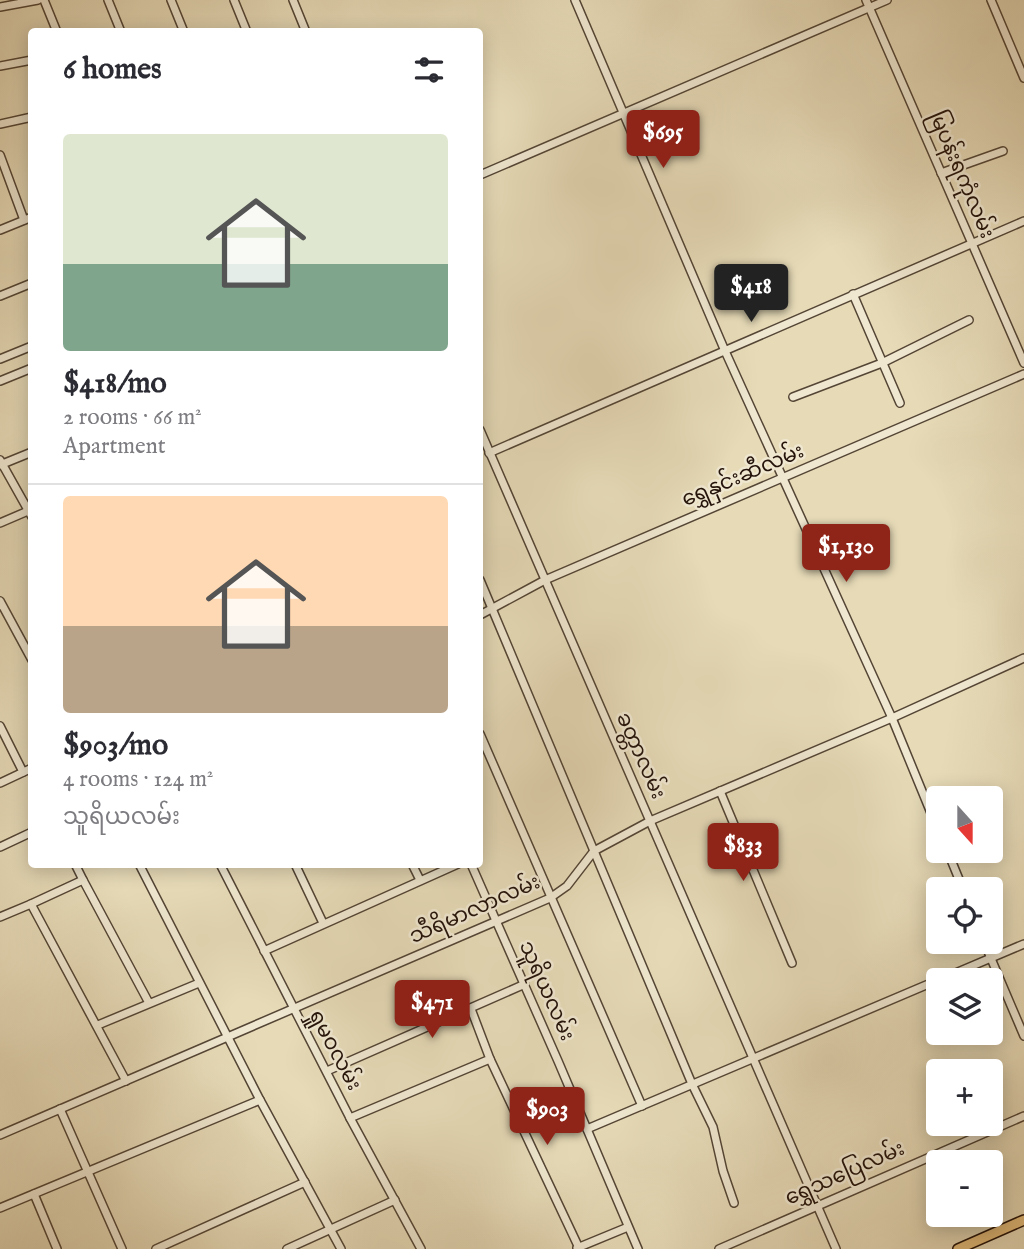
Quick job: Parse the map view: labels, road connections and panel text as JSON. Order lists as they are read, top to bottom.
{
  "streets": {
    "street": [
      "မြပန်းရကုံလမ်း",
      "ရွှေနှင်းဆီလမ်း",
      "ခတ္တာလမ်း",
      "သီရိမာလာလမ်း",
      "သူရိယလမ်း",
      "ရှုမဝလမ်း",
      "ရွှေသပြေလမ်း"
    ]
  },
  "crossings": [
    ["ရွှေနှင်းဆီလမ်း", "ခတ္တာလမ်း"],
    ["ခတ္တာလမ်း", "သီရိမာလာလမ်း"],
    ["ခတ္တာလမ်း", "ရွှေသပြေလမ်း"],
    ["သီရိမာလာလမ်း", "သူရိယလမ်း"],
    ["သီရိမာလာလမ်း", "ရှုမဝလမ်း"]
  ],
  "north": "bottom",
  "page": {
    "heading": "6 homes",
    "price": [
      "$695",
      "$418",
      "$1,130",
      "$833",
      "$471",
      "$903"
    ],
    "list": [
      {
        "name": "$418/mo",
        "note": "2 rooms · 66 m² · Apartment"
      },
      {
        "name": "$903/mo",
        "note": "4 rooms · 124 m² · သူရိယလမ်း"
      }
    ],
    "map_buttons": ["+", "−"]
  }
}
